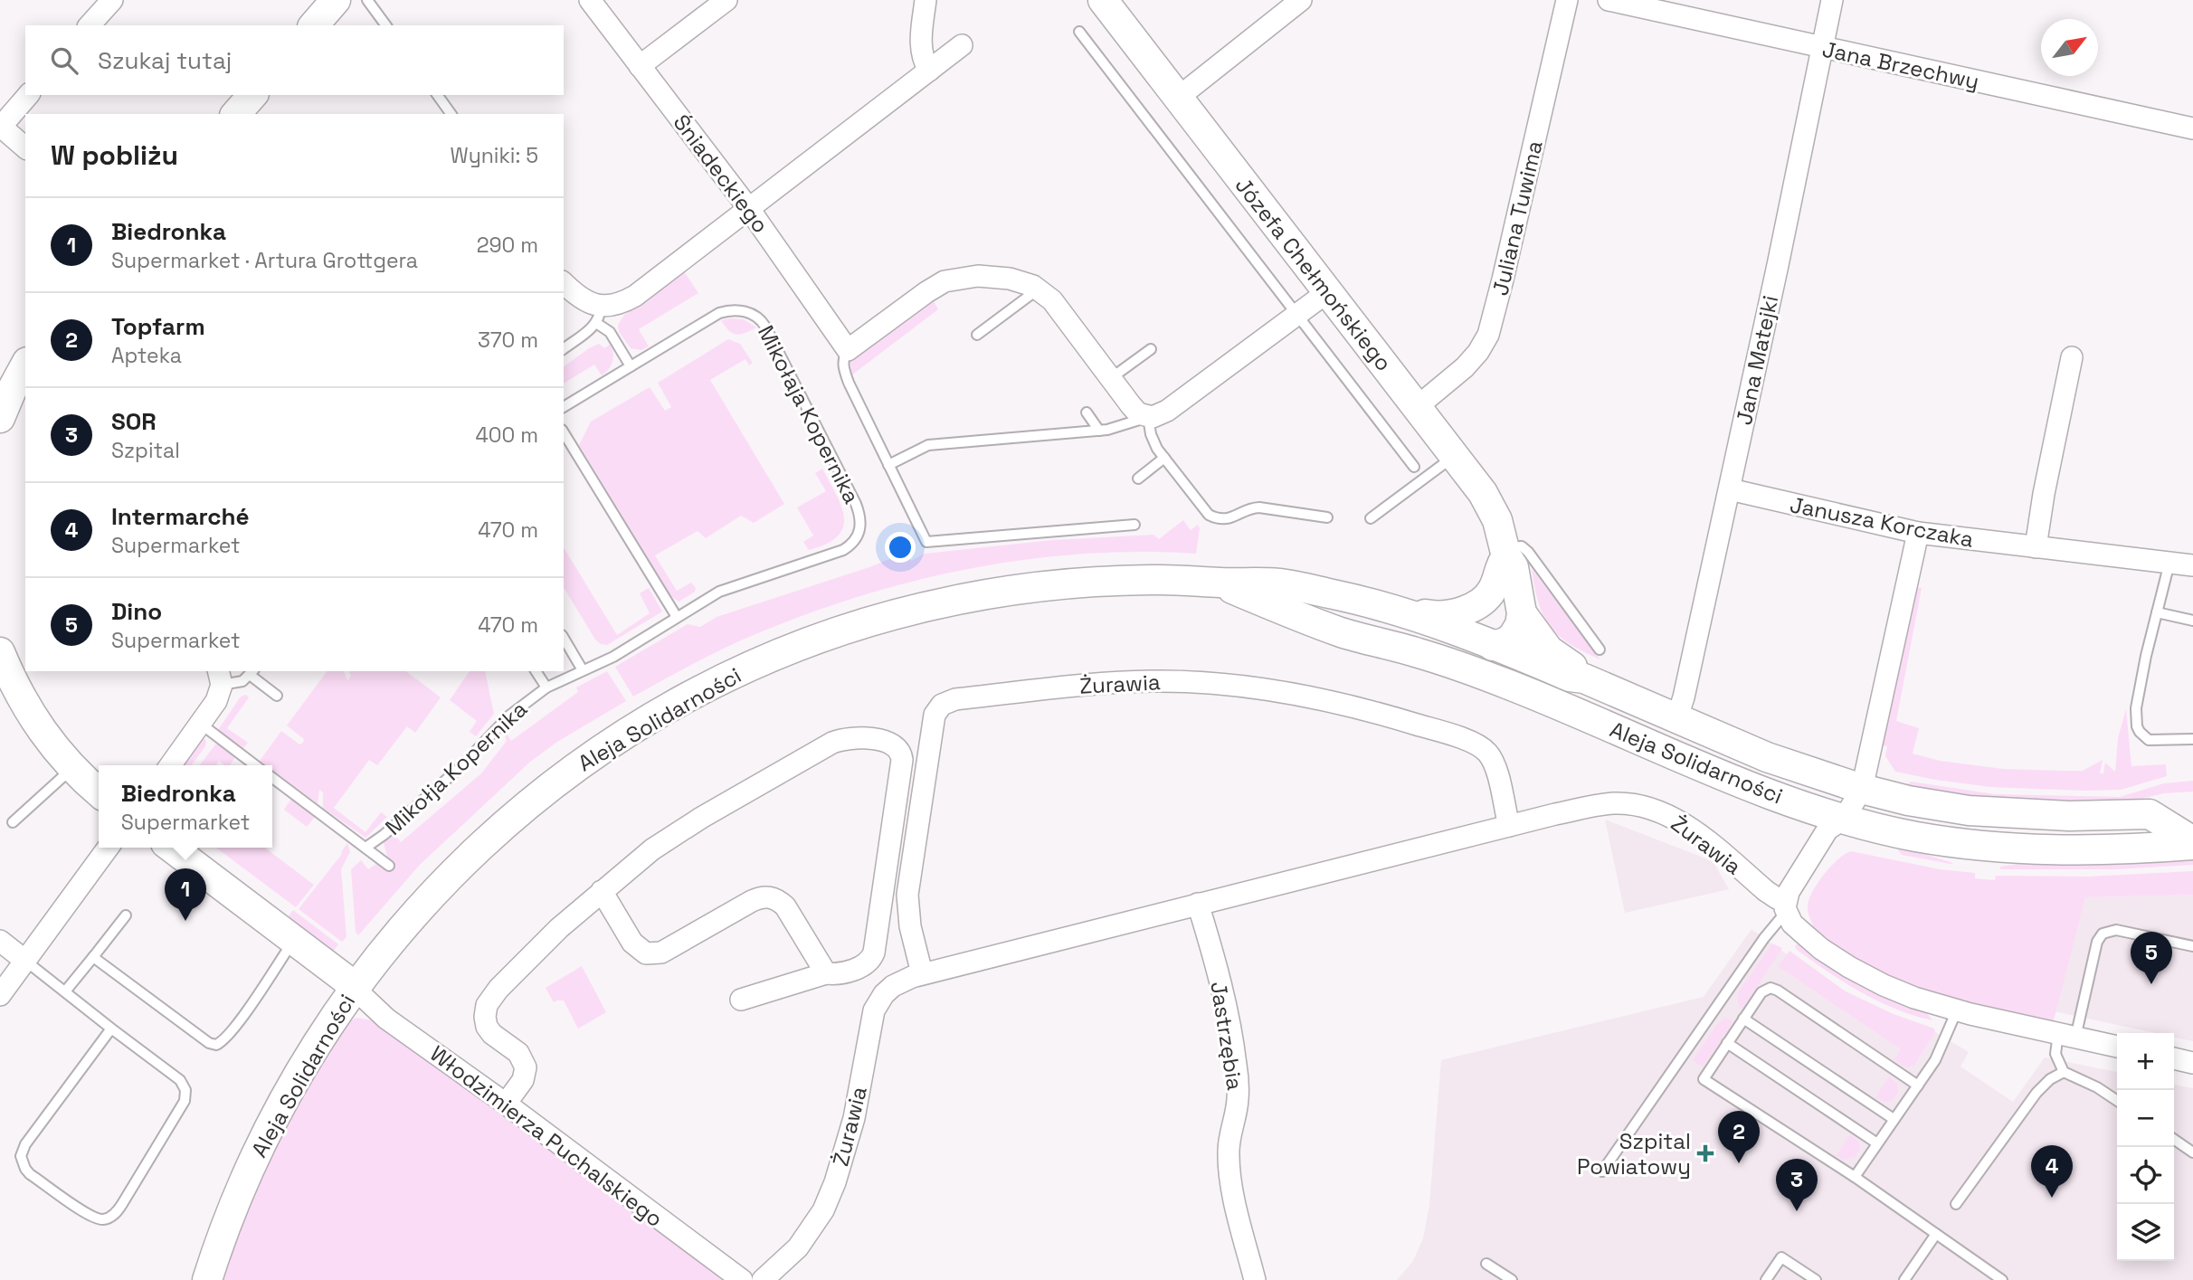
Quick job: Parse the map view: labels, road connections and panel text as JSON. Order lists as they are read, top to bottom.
{
  "streets": {
    "main road": ["Józefa Chełmońskiego", "Aleja Solidarności"],
    "street": [
      "Jana Brzechwy",
      "Śniadeckiego",
      "Juliana Tuwima",
      "Jana Matejki",
      "Janusza Korczaka",
      "Żurawia",
      "Jastrzębia",
      "Włodzimierza Puchalskiego"
    ],
    "lane": ["Mikołaja Kopernika", "Mikołja Kopernika"]
  },
  "crossings": [
    ["Jana Brzechwy", "Jana Matejki"],
    ["Juliana Tuwima", "Józefa Chełmońskiego"],
    ["Józefa Chełmońskiego", "Aleja Solidarności"],
    ["Jana Matejki", "Janusza Korczaka"],
    ["Jana Matejki", "Aleja Solidarności"],
    ["Mikołaja Kopernika", "Mikołja Kopernika"],
    ["Żurawia", "Jastrzębia"],
    ["Aleja Solidarności", "Włodzimierza Puchalskiego"]
  ],
  "places": {
    "health": ["Szpital Powiatowy"]
  },
  "north": "top right",
  "page": {
    "search": "Szukaj tutaj",
    "heading": ["W pobliżu", "Wyniki: 5"],
    "list": [
      {
        "mark": "1",
        "name": "Biedronka",
        "note": "Supermarket · Artura Grottgera",
        "value": "290 m"
      },
      {
        "mark": "2",
        "name": "Topfarm",
        "note": "Apteka",
        "value": "370 m"
      },
      {
        "mark": "3",
        "name": "SOR",
        "note": "Szpital",
        "value": "400 m"
      },
      {
        "mark": "4",
        "name": "Intermarché",
        "note": "Supermarket",
        "value": "470 m"
      },
      {
        "mark": "5",
        "name": "Dino",
        "note": "Supermarket",
        "value": "470 m"
      }
    ],
    "popup": ["Biedronka", "Supermarket"],
    "pins": [
      "1",
      "5",
      "2",
      "4",
      "3"
    ],
    "map_buttons": ["+", "−"]
  }
}
